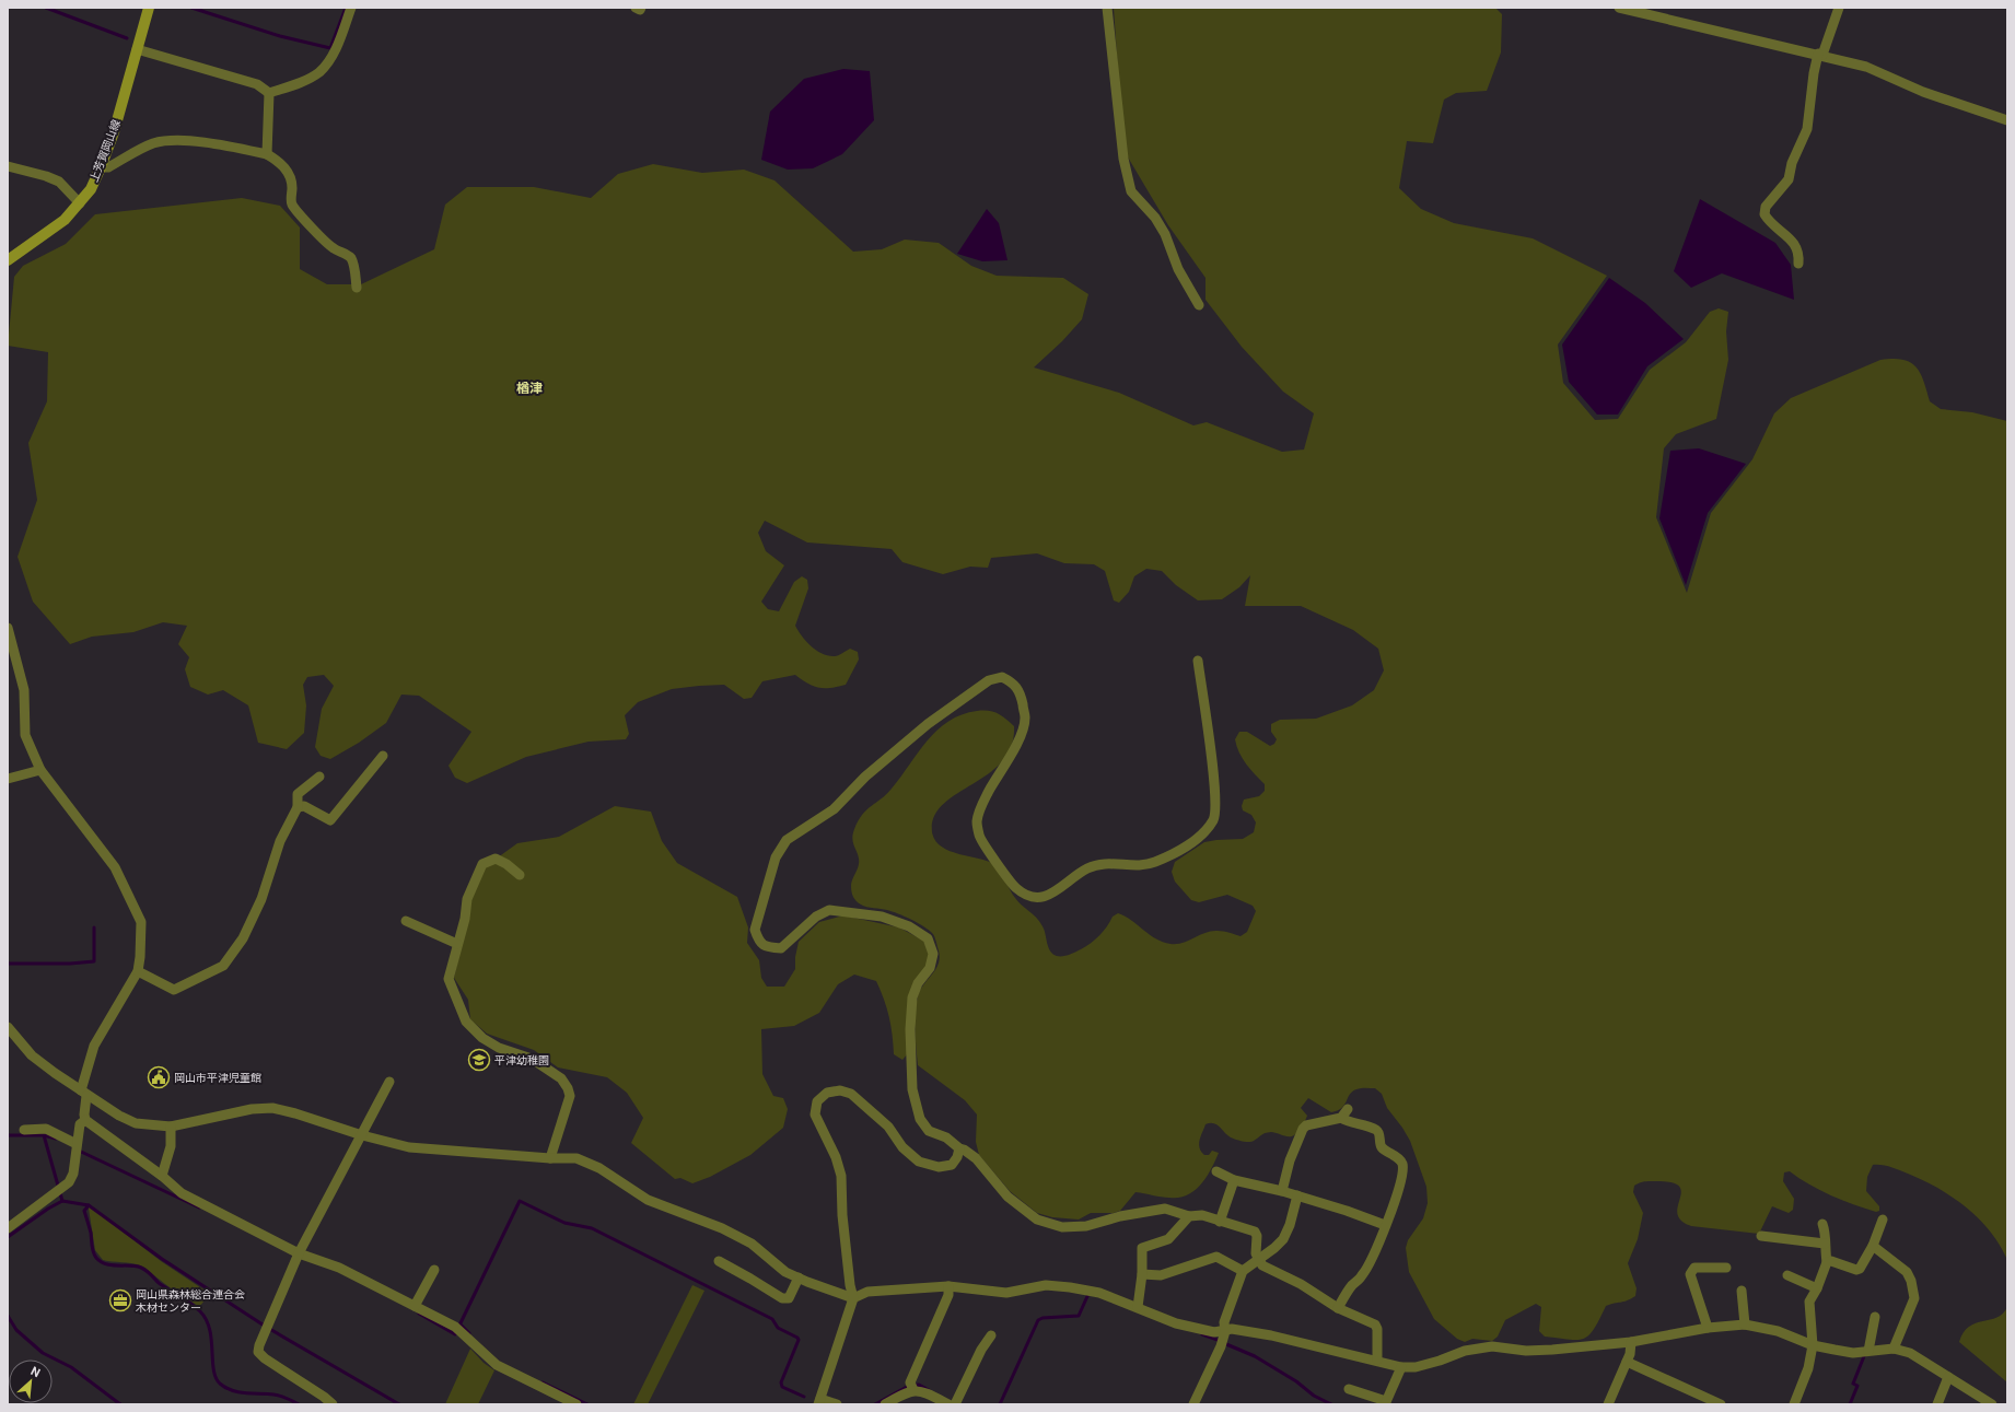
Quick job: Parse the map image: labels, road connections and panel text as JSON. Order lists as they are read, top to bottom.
{
  "streets": {
    "main road": ["上芳賀岡山線"]
  },
  "districts": ["楢津"],
  "places": {
    "school or university": ["平津幼稚園"],
    "public building": ["岡山市平津児童館"],
    "office": ["岡山県森林総合連合会 木材センター"]
  },
  "north": "top right"
}
